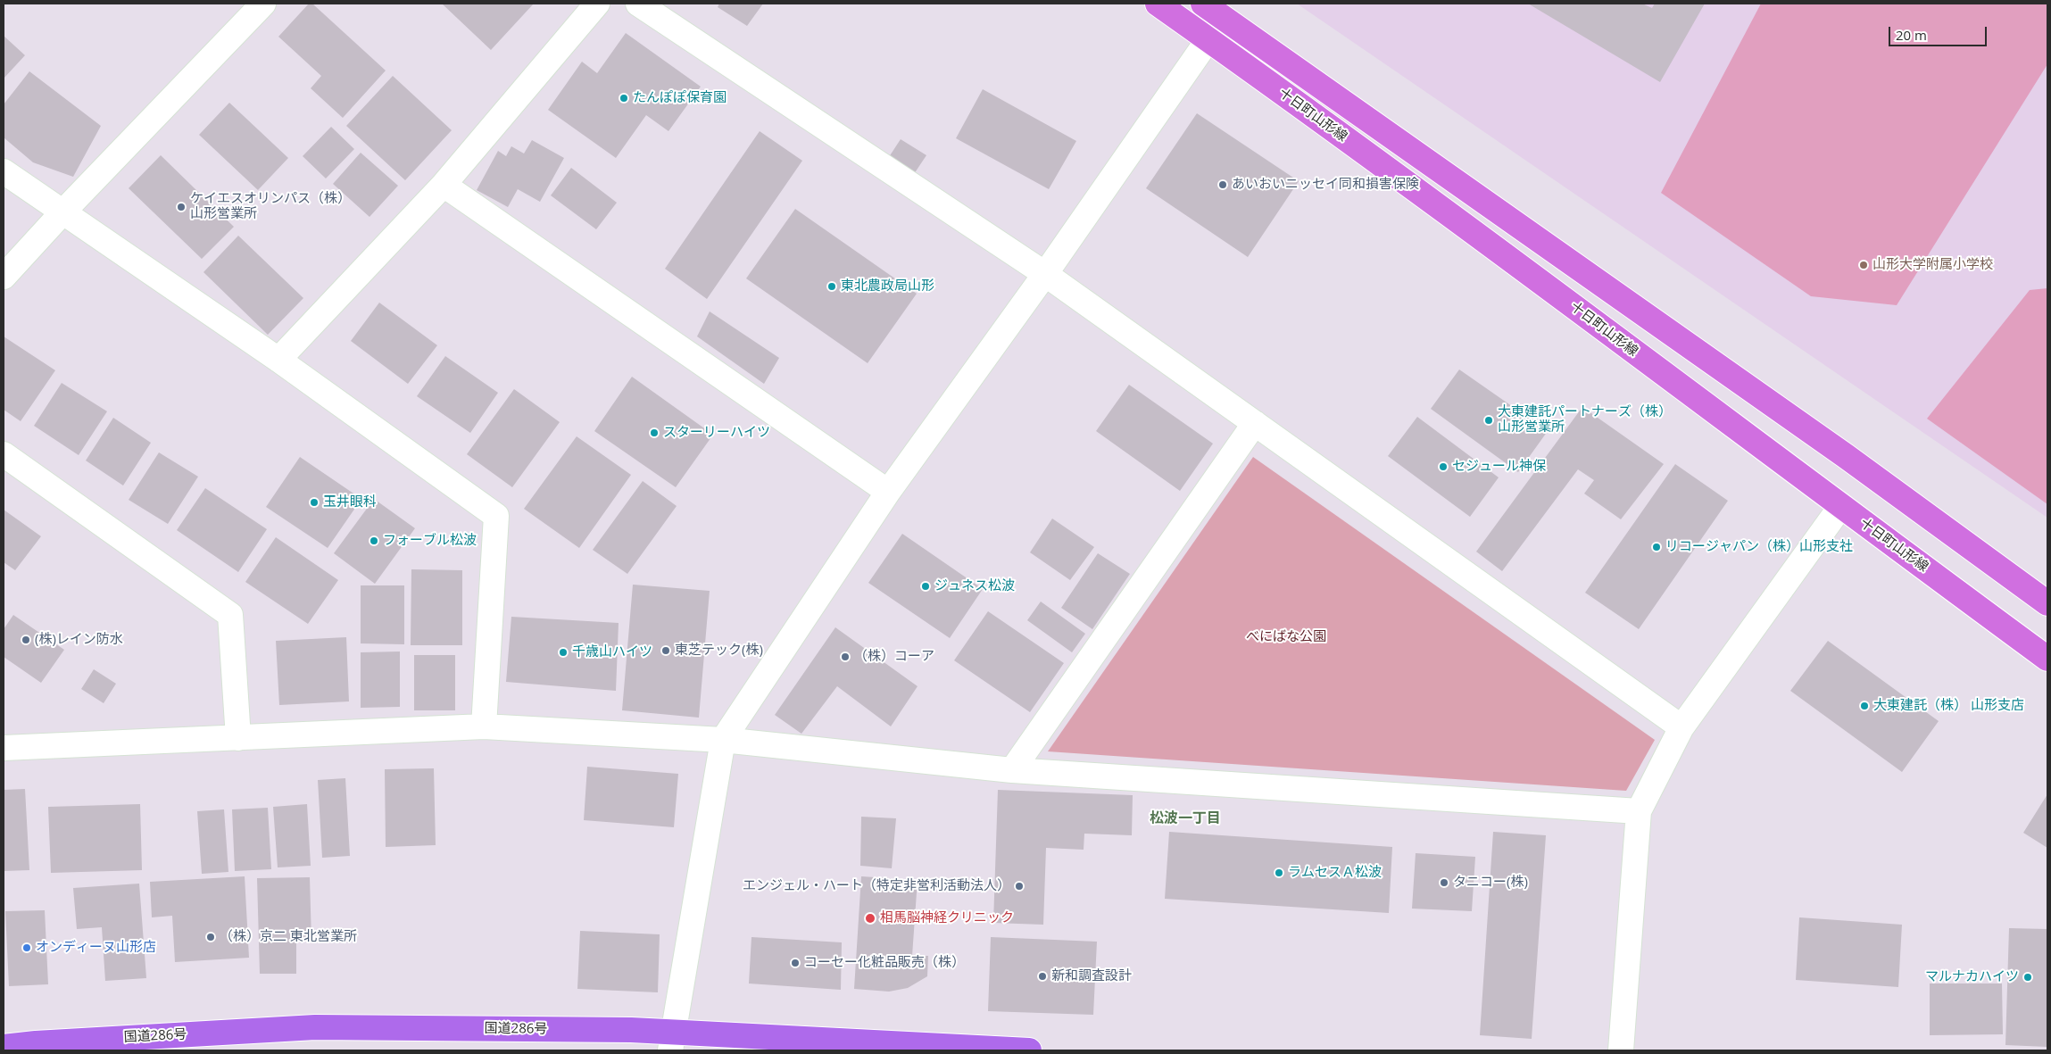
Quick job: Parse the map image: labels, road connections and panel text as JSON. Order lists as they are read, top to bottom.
{
  "streets": {
    "highway": ["国道286号"],
    "main road": ["十日町山形線"]
  },
  "districts": ["松波一丁目"],
  "parks": ["べにばな公園"],
  "places": [
    "たんぽぽ保育園",
    "あいおいニッセイ同和損害保険",
    "ケイエスオリンパス（株） 山形営業所",
    "山形大学附属小学校",
    "東北農政局山形",
    "大東建託パートナーズ（株） 山形営業所",
    "スターリーハイツ",
    "セジュール神保",
    "玉井眼科",
    "フォーブル松波",
    "リコージャパン（株）山形支社",
    "ジュネス松波",
    "(株)レイン防水",
    "東芝テック(株)",
    "千歳山ハイツ",
    "（株）コーア",
    "大東建託（株） 山形支店",
    "ラムセスＡ松波",
    "タニコー(株)",
    "エンジェル・ハート（特定非営利活動法人）",
    "相馬脳神経クリニック",
    "（株）京二 東北営業所",
    "オンディーヌ山形店",
    "コーセー化粧品販売（株）",
    "新和調査設計",
    "マルナカハイツ"
  ],
  "scale_bar": "20 m"
}
